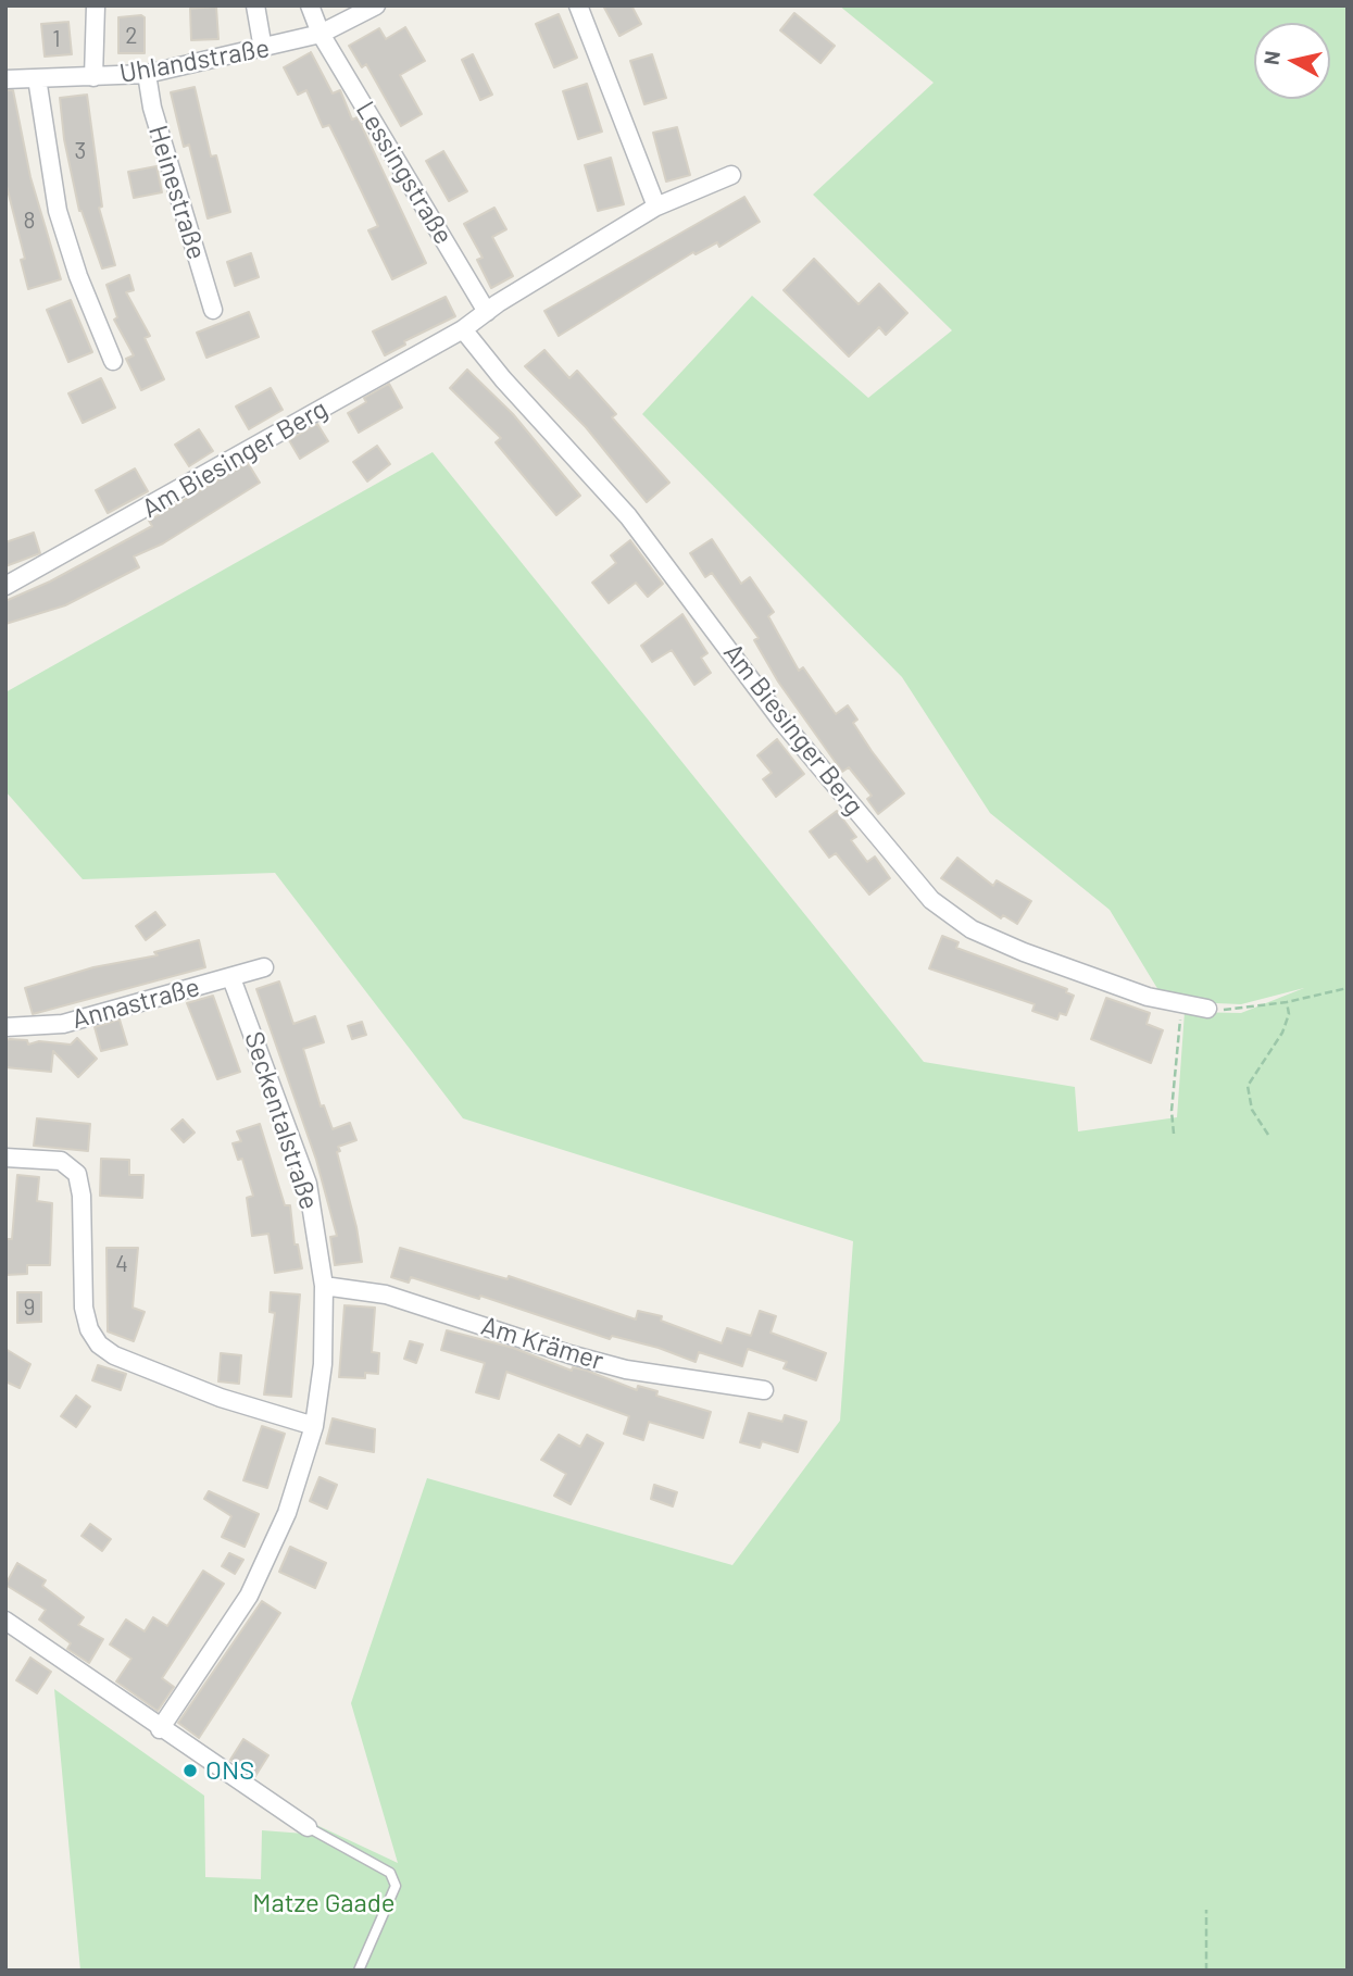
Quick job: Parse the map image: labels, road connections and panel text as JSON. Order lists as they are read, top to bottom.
{
  "streets": {
    "street": [
      "Uhlandstraße",
      "Lessingstraße",
      "Heinestraße",
      "Am Biesinger Berg",
      "Annastraße",
      "Seckentalstraße",
      "Am Krämer"
    ]
  },
  "crossings": [
    ["Uhlandstraße", "Lessingstraße"],
    ["Uhlandstraße", "Heinestraße"],
    ["Lessingstraße", "Am Biesinger Berg"],
    ["Annastraße", "Seckentalstraße"],
    ["Seckentalstraße", "Am Krämer"]
  ],
  "parks": ["Matze Gaade"],
  "places": ["ONS"],
  "house_numbers": [
    "2",
    "1",
    "3",
    "8",
    "4",
    "9"
  ],
  "north": "left"
}
